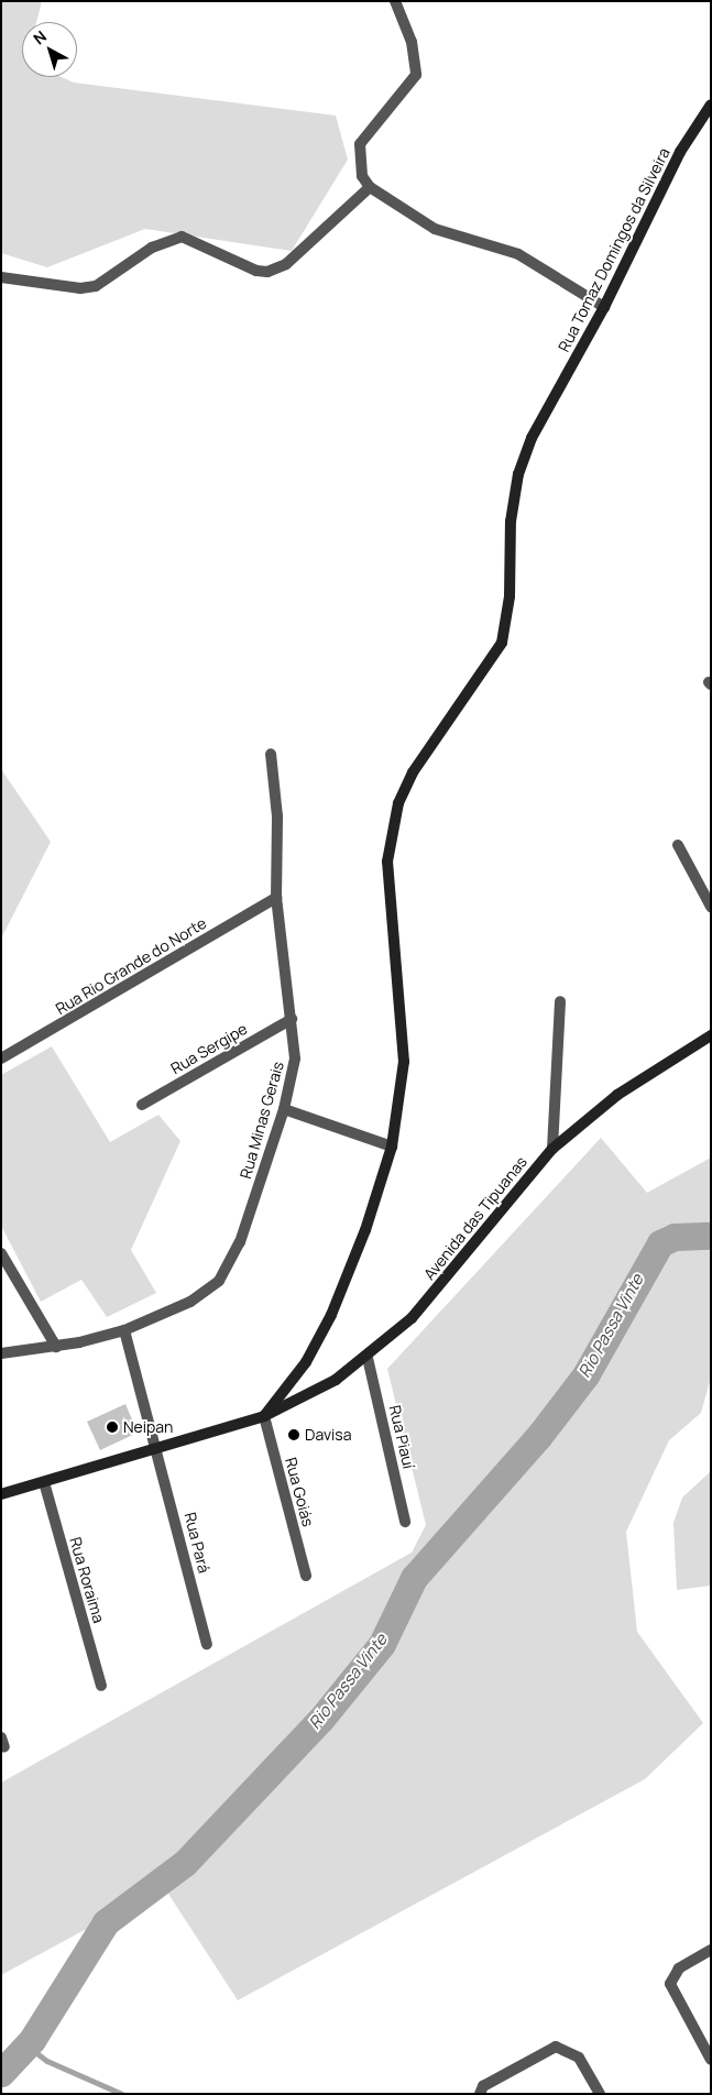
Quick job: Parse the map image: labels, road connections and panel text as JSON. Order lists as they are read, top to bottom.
{
  "streets": {
    "main road": ["Rua Tomaz Domingos da Silveira", "Avenida das Tipuanas"],
    "street": [
      "Rua Rio Grande do Norte",
      "Rua Sergipe",
      "Rua Minas Gerais",
      "Rua Piauí",
      "Rua Goiás",
      "Rua Pará",
      "Rua Roraima"
    ]
  },
  "crossings": [
    ["Rua Tomaz Domingos da Silveira", "Avenida das Tipuanas"],
    ["Rua Tomaz Domingos da Silveira", "Rua Goiás"],
    ["Rua Rio Grande do Norte", "Rua Minas Gerais"],
    ["Rua Sergipe", "Rua Minas Gerais"],
    ["Rua Minas Gerais", "Rua Pará"],
    ["Avenida das Tipuanas", "Rua Piauí"],
    ["Avenida das Tipuanas", "Rua Goiás"]
  ],
  "water": ["Rio Passa Vinte"],
  "places": ["Neipan", "Davisa"],
  "north": "top left"
}
